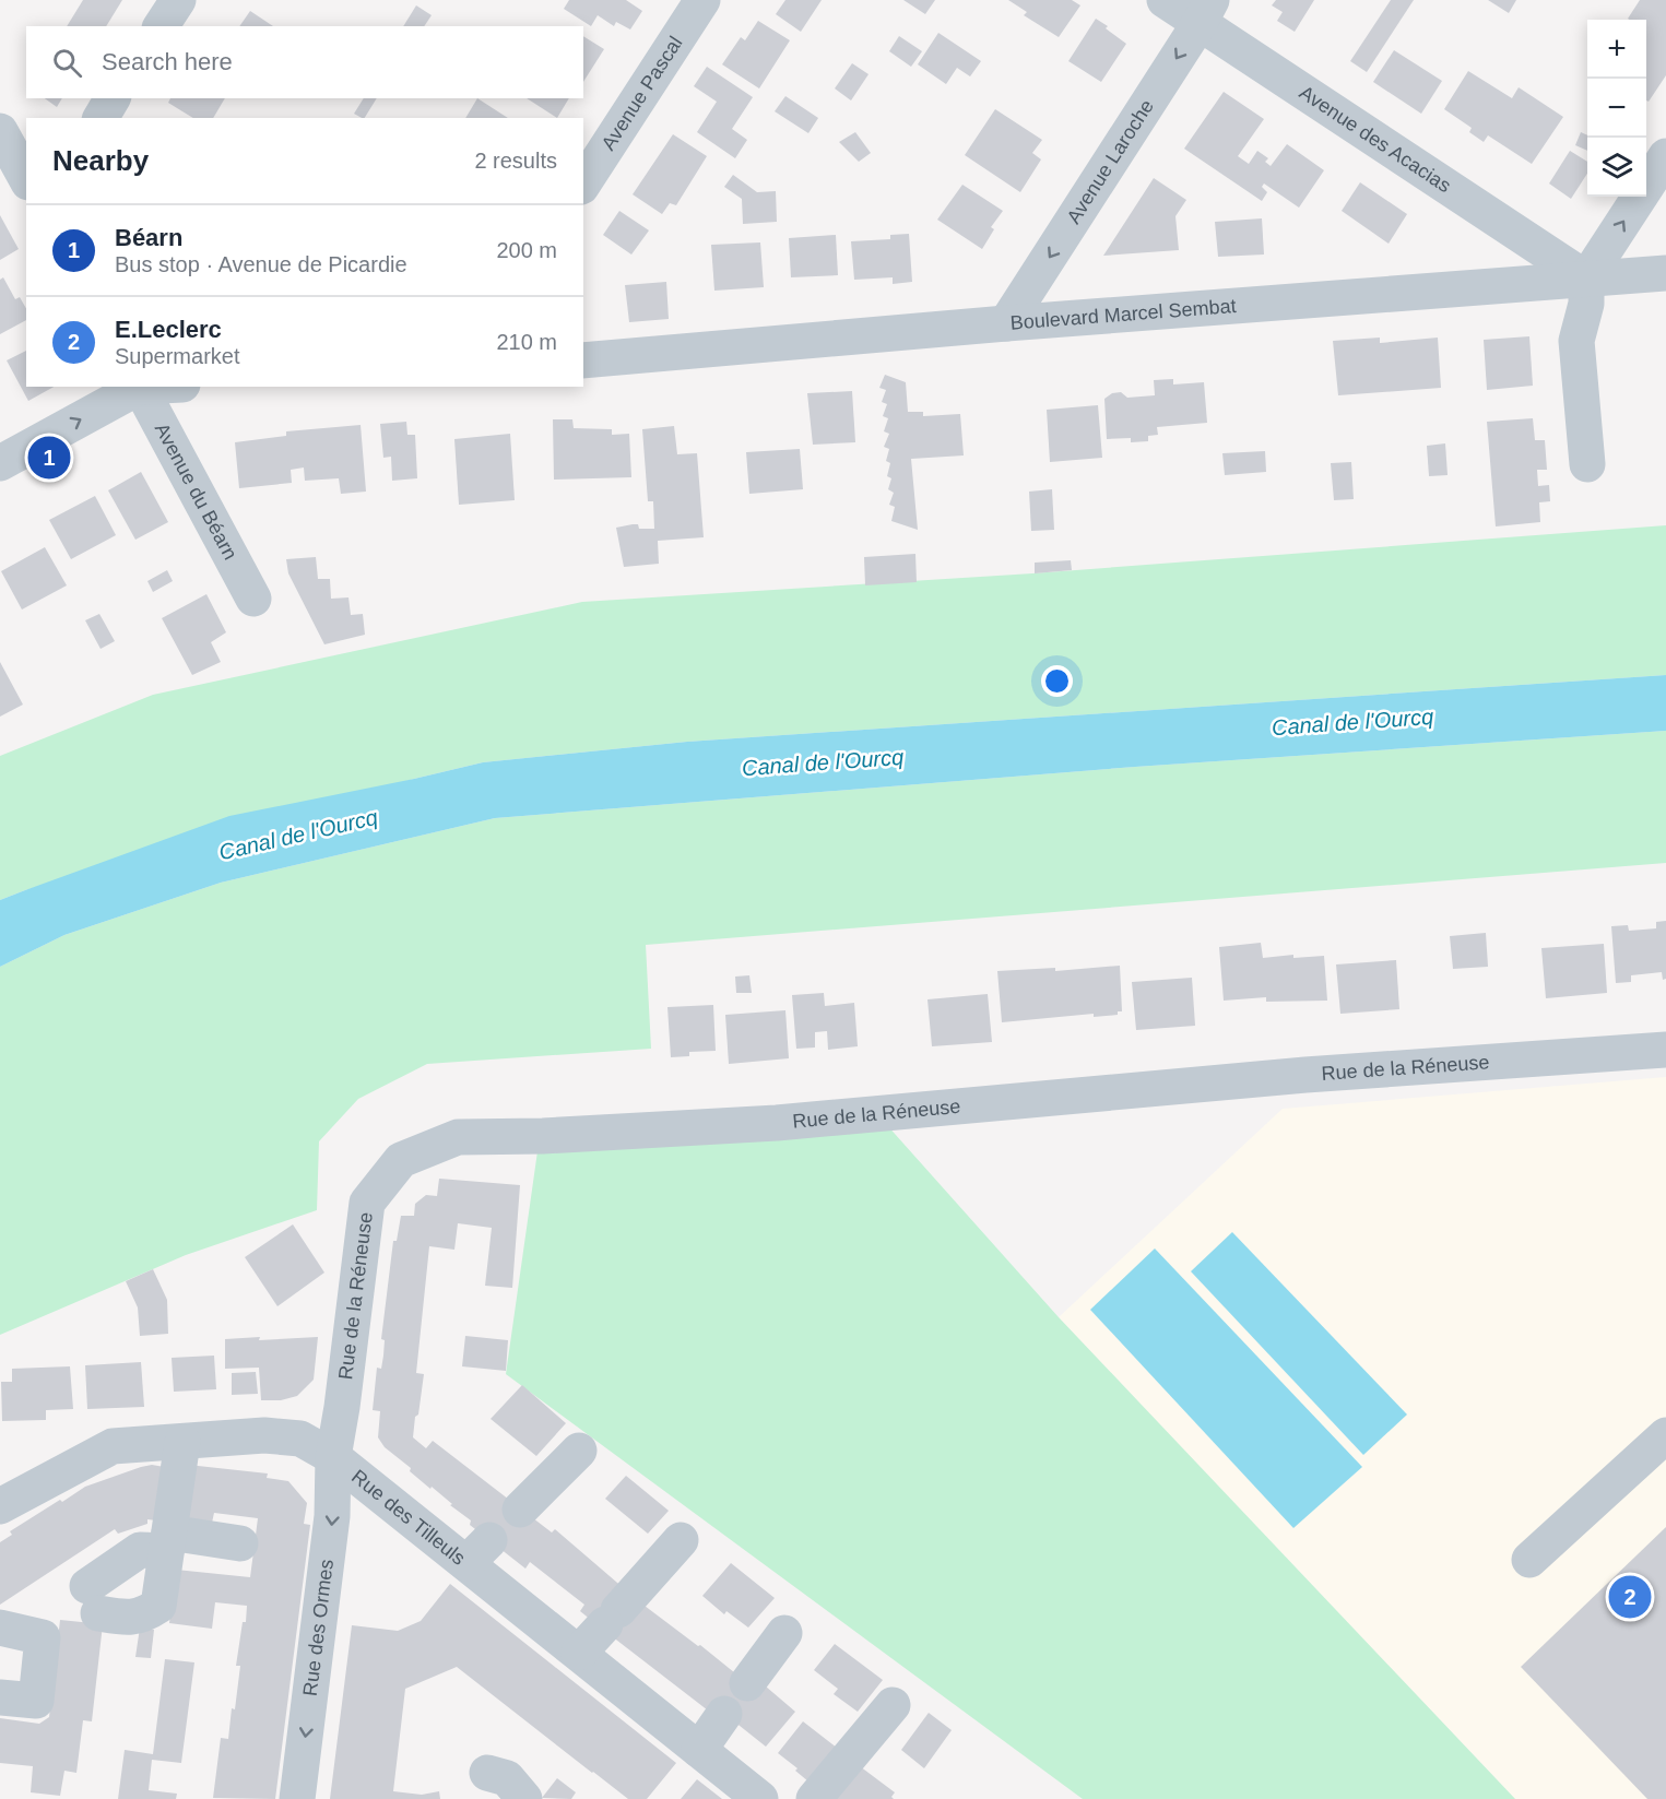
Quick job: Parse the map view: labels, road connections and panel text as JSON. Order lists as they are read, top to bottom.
{
  "streets": {
    "street": [
      "Avenue Pascal",
      "Avenue des Acacias",
      "Avenue Laroche",
      "Boulevard Marcel Sembat",
      "Avenue du Béarn",
      "Rue de la Réneuse",
      "Rue des Tilleuls",
      "Rue des Ormes"
    ]
  },
  "crossings": [
    ["Avenue des Acacias", "Avenue Laroche"],
    ["Avenue des Acacias", "Boulevard Marcel Sembat"],
    ["Avenue Laroche", "Boulevard Marcel Sembat"],
    ["Rue de la Réneuse", "Rue des Tilleuls"],
    ["Rue de la Réneuse", "Rue des Ormes"],
    ["Rue des Tilleuls", "Rue des Ormes"]
  ],
  "one_way": ["Avenue Laroche", "Rue des Ormes"],
  "water": ["Canal de l'Ourcq"],
  "page": {
    "map_buttons": ["+", "−"],
    "search": "Search here",
    "heading": ["Nearby", "2 results"],
    "list": [
      {
        "mark": "1",
        "name": "Béarn",
        "note": "Bus stop · Avenue de Picardie",
        "value": "200 m"
      },
      {
        "mark": "2",
        "name": "E.Leclerc",
        "note": "Supermarket",
        "value": "210 m"
      }
    ],
    "pins": ["1", "2"]
  }
}
